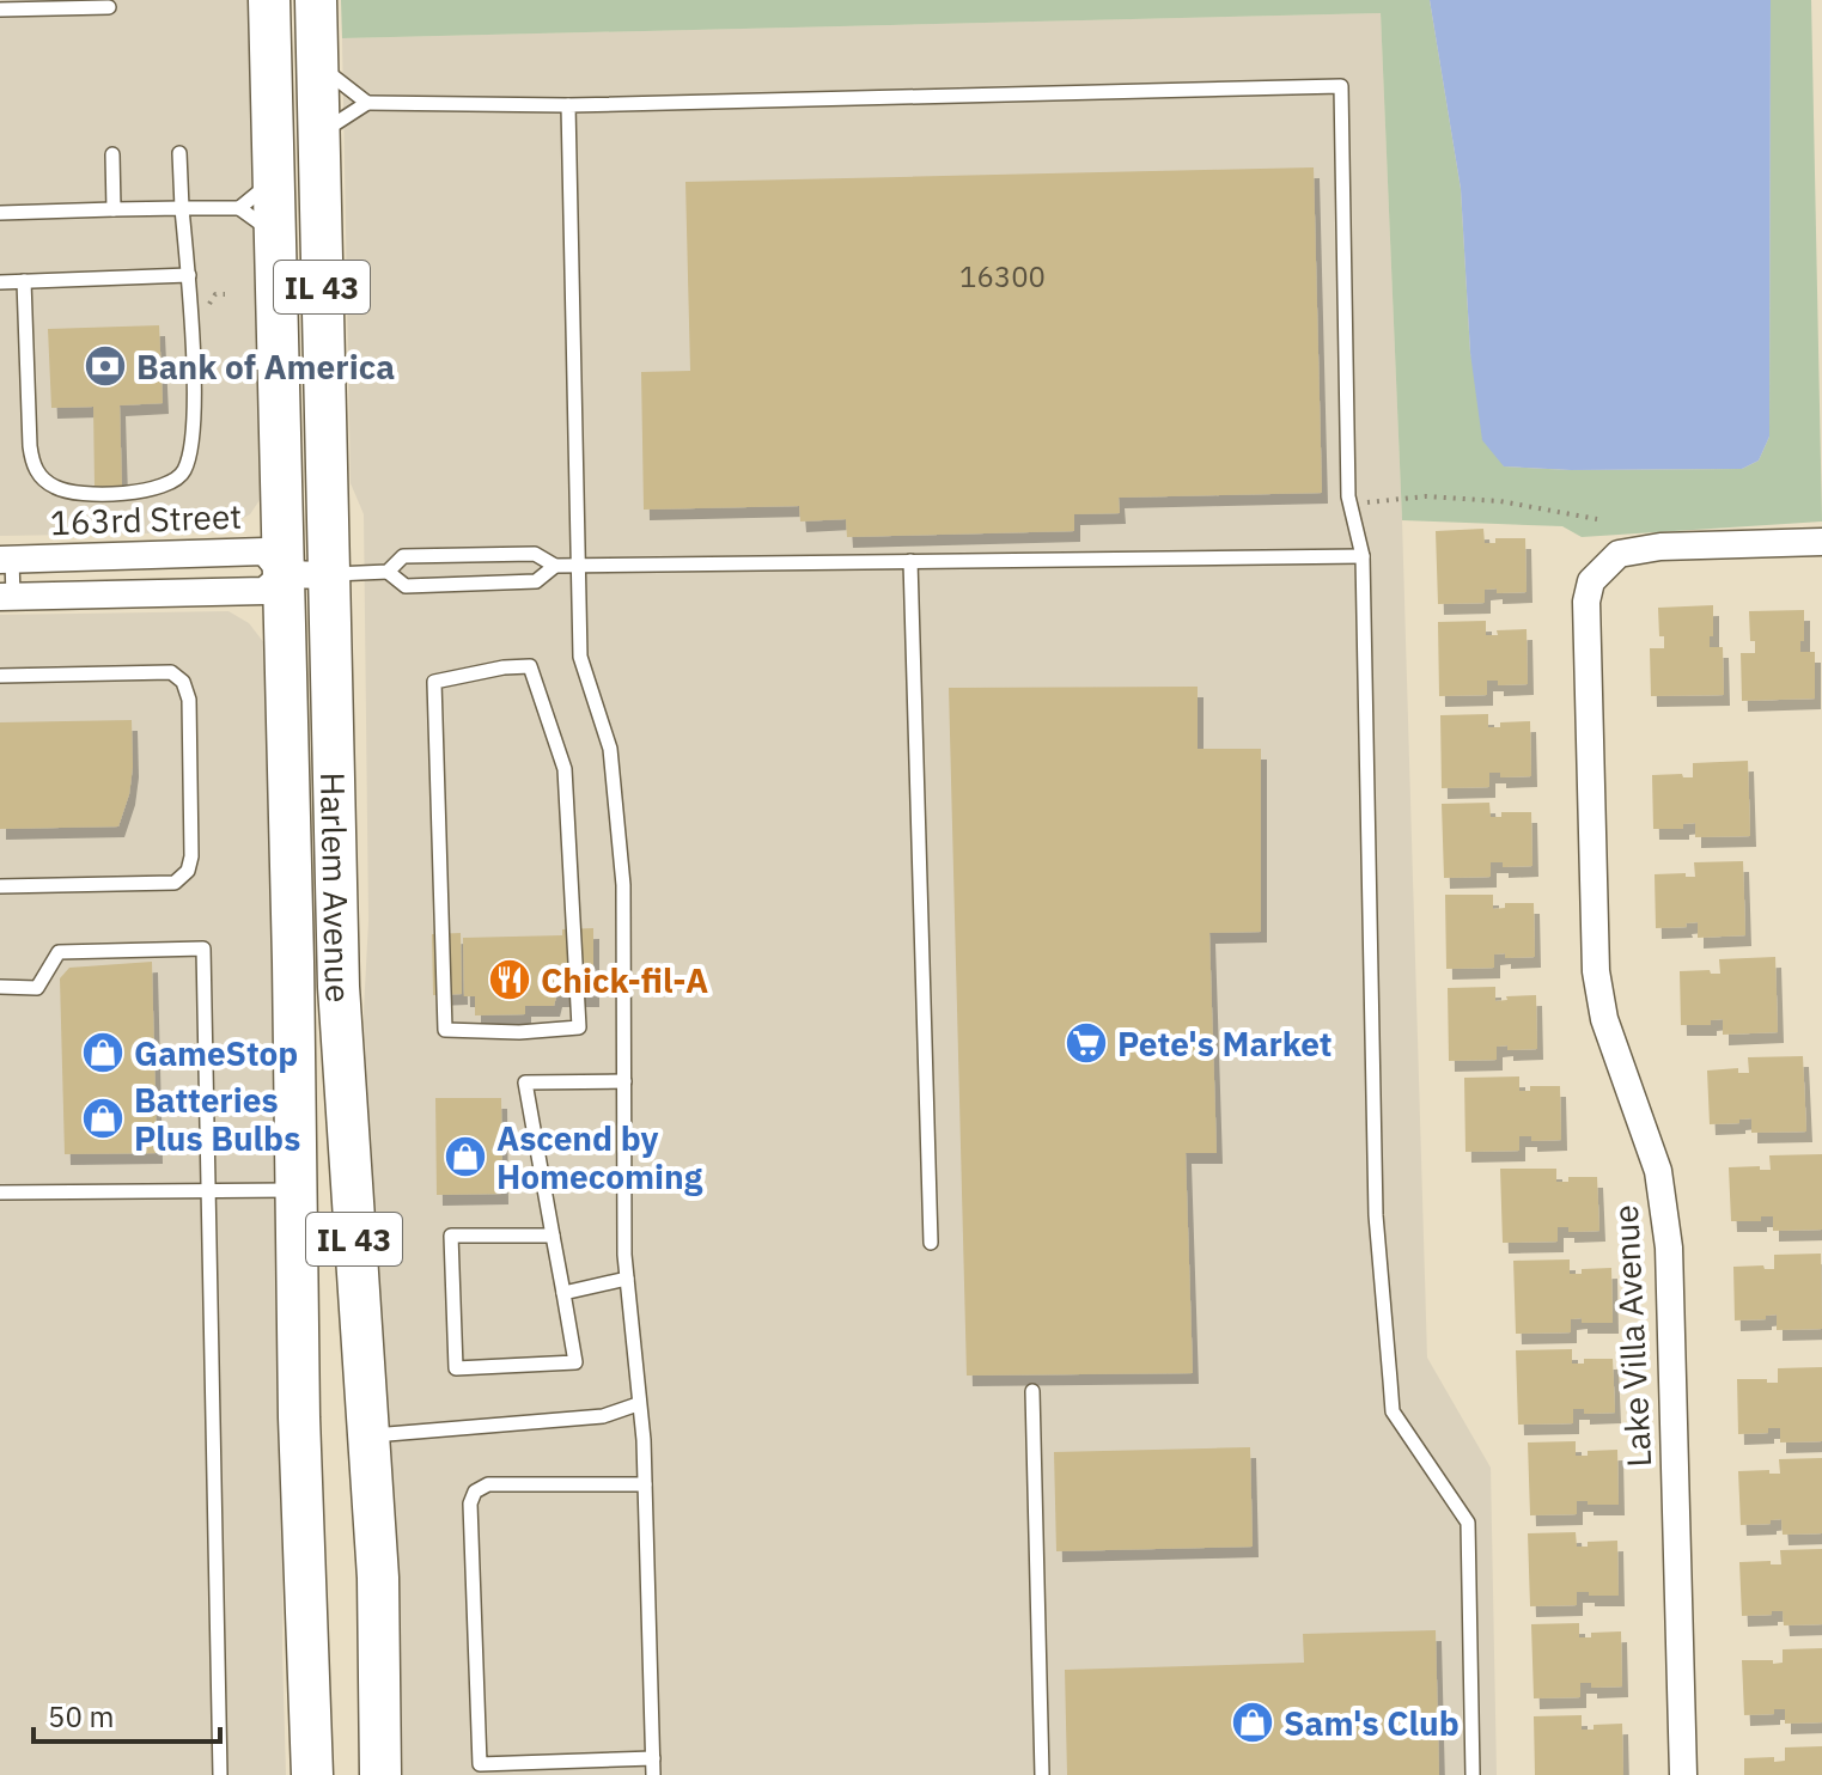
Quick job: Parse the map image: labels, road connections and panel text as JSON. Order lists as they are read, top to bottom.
{
  "streets": {
    "main road": ["IL 43", "Harlem Avenue"],
    "street": ["163rd Street", "Lake Villa Avenue"]
  },
  "crossings": [
    ["163rd Street", "Harlem Avenue"]
  ],
  "places": {
    "bank": ["Bank of America"],
    "restaurant": ["Chick-fil-A"],
    "supermarket": ["Pete's Market"],
    "shop": [
      "GameStop",
      "Batteries Plus Bulbs",
      "Ascend by Homecoming",
      "Sam's Club"
    ]
  },
  "house_numbers": ["16300"],
  "scale_bar": "50 m"
}
